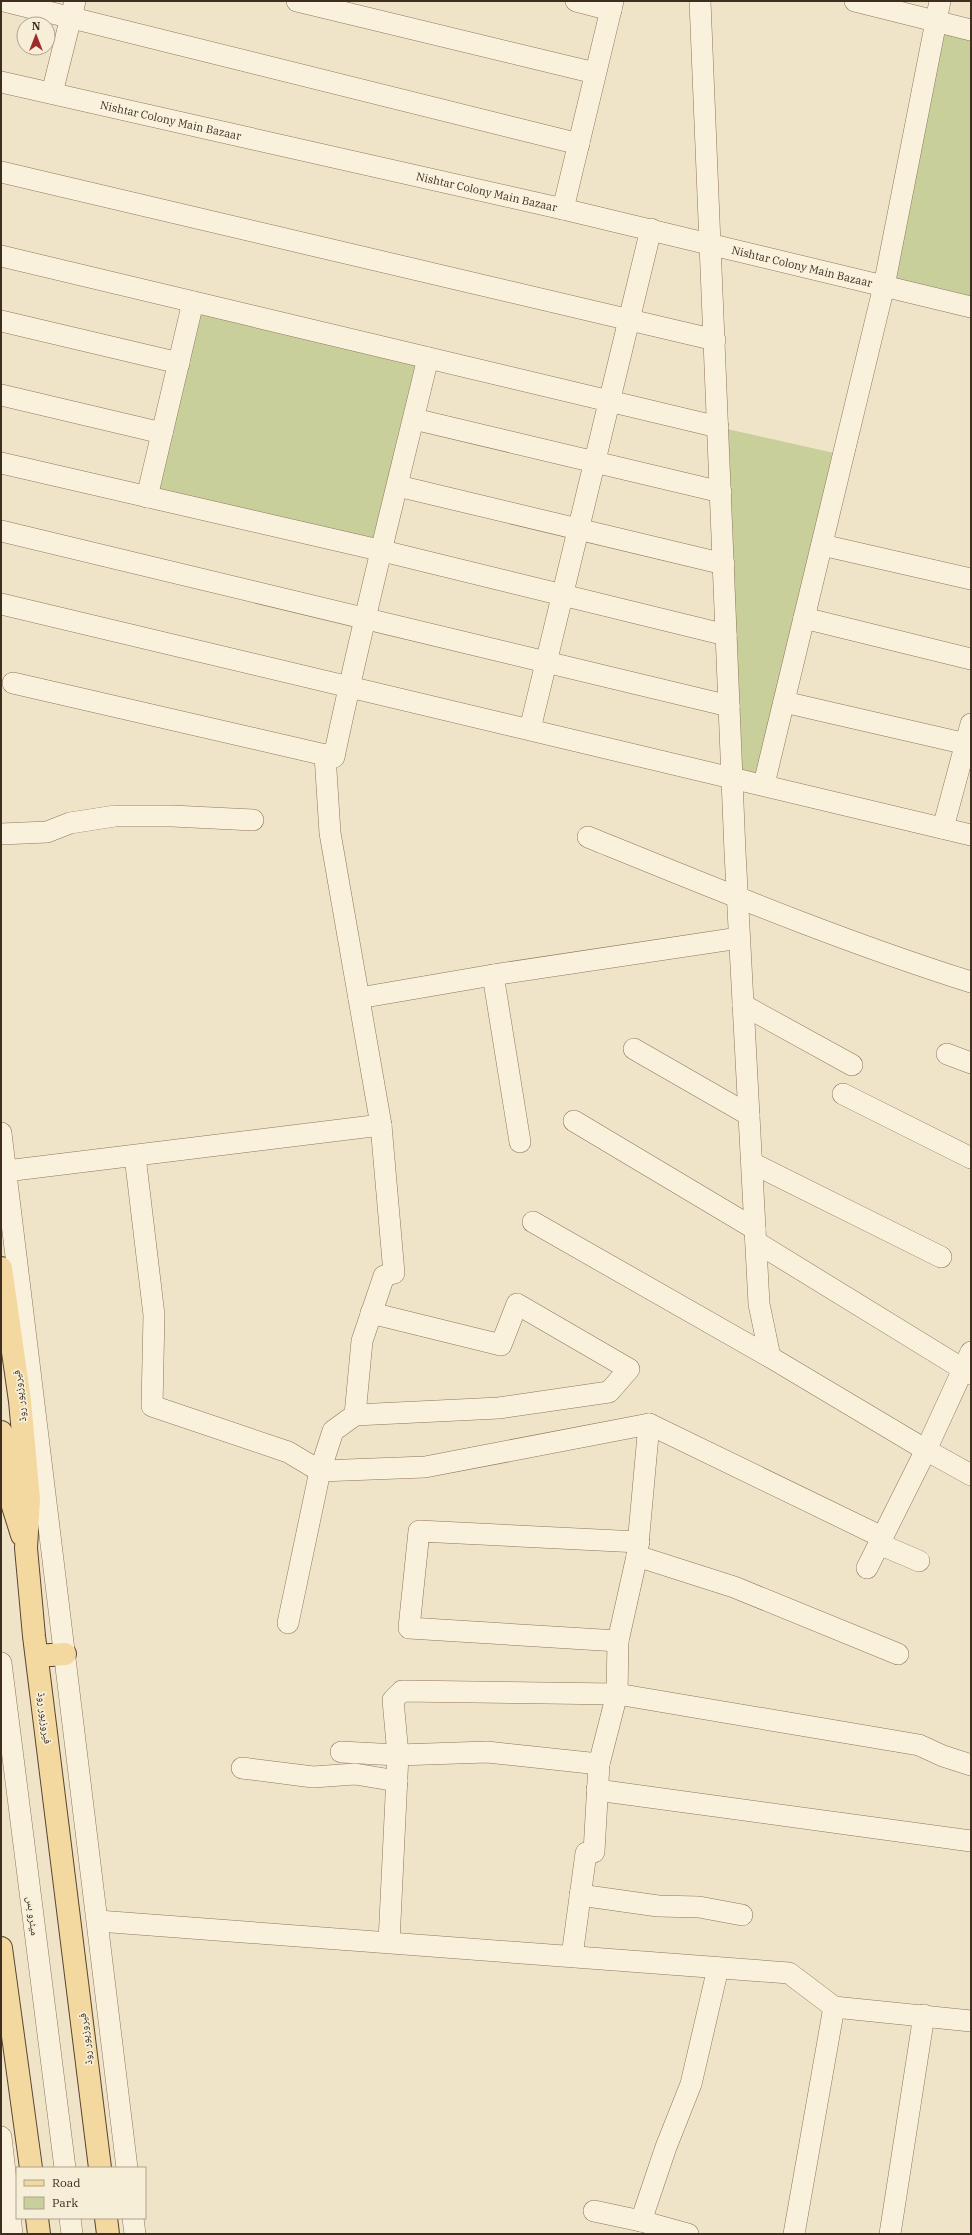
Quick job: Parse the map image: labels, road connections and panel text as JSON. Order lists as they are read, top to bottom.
{
  "streets": {
    "main road": ["فیروزپور روڈ"],
    "street": ["Nishtar Colony Main Bazaar", "میٹرو بس"]
  },
  "legend": ["Road", "Park"],
  "north": "top"
}
